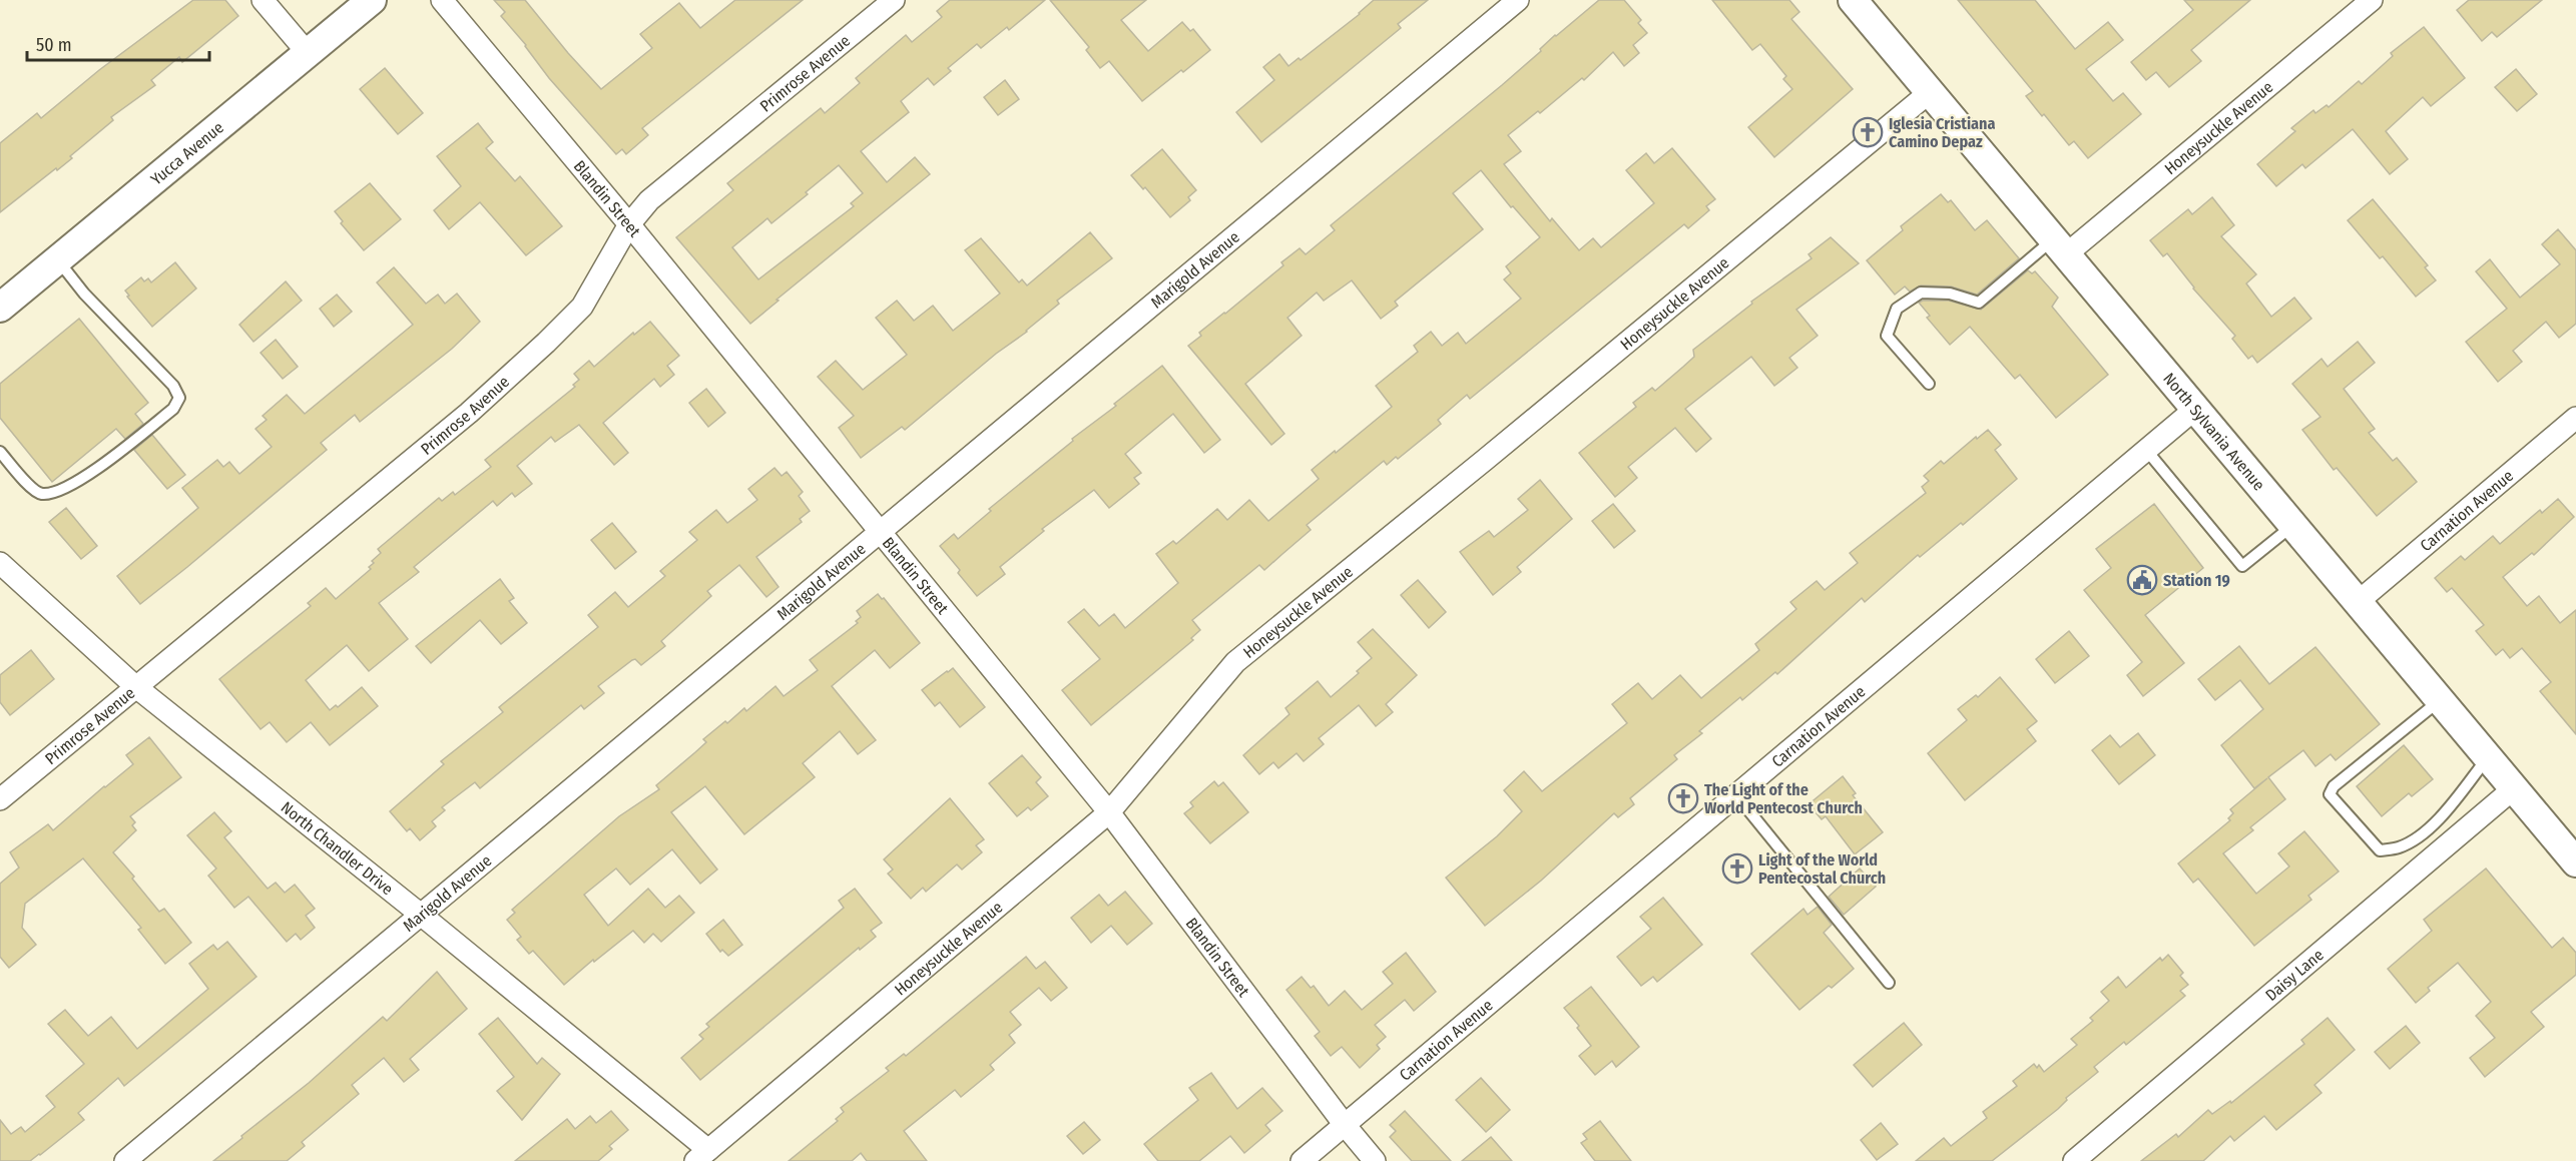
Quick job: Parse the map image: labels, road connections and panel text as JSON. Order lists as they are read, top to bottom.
{
  "streets": {
    "main road": ["Yucca Avenue", "North Sylvania Avenue"],
    "street": [
      "Primrose Avenue",
      "Honeysuckle Avenue",
      "Blandin Street",
      "Marigold Avenue",
      "Carnation Avenue",
      "North Chandler Drive",
      "Daisy Lane"
    ]
  },
  "crossings": [
    ["Primrose Avenue", "Blandin Street"],
    ["Primrose Avenue", "North Chandler Drive"],
    ["Honeysuckle Avenue", "Blandin Street"],
    ["Honeysuckle Avenue", "North Sylvania Avenue"],
    ["Honeysuckle Avenue", "North Chandler Drive"],
    ["Blandin Street", "Marigold Avenue"],
    ["Blandin Street", "Carnation Avenue"],
    ["Marigold Avenue", "North Chandler Drive"],
    ["North Sylvania Avenue", "Carnation Avenue"],
    ["North Sylvania Avenue", "Daisy Lane"]
  ],
  "places": {
    "church": ["Iglesia Cristiana Camino Depaz", "The Light of the World Pentecost Church", "Light of the World Pentecostal Church"],
    "public building": ["Station 19"]
  },
  "scale_bar": "50 m"
}
